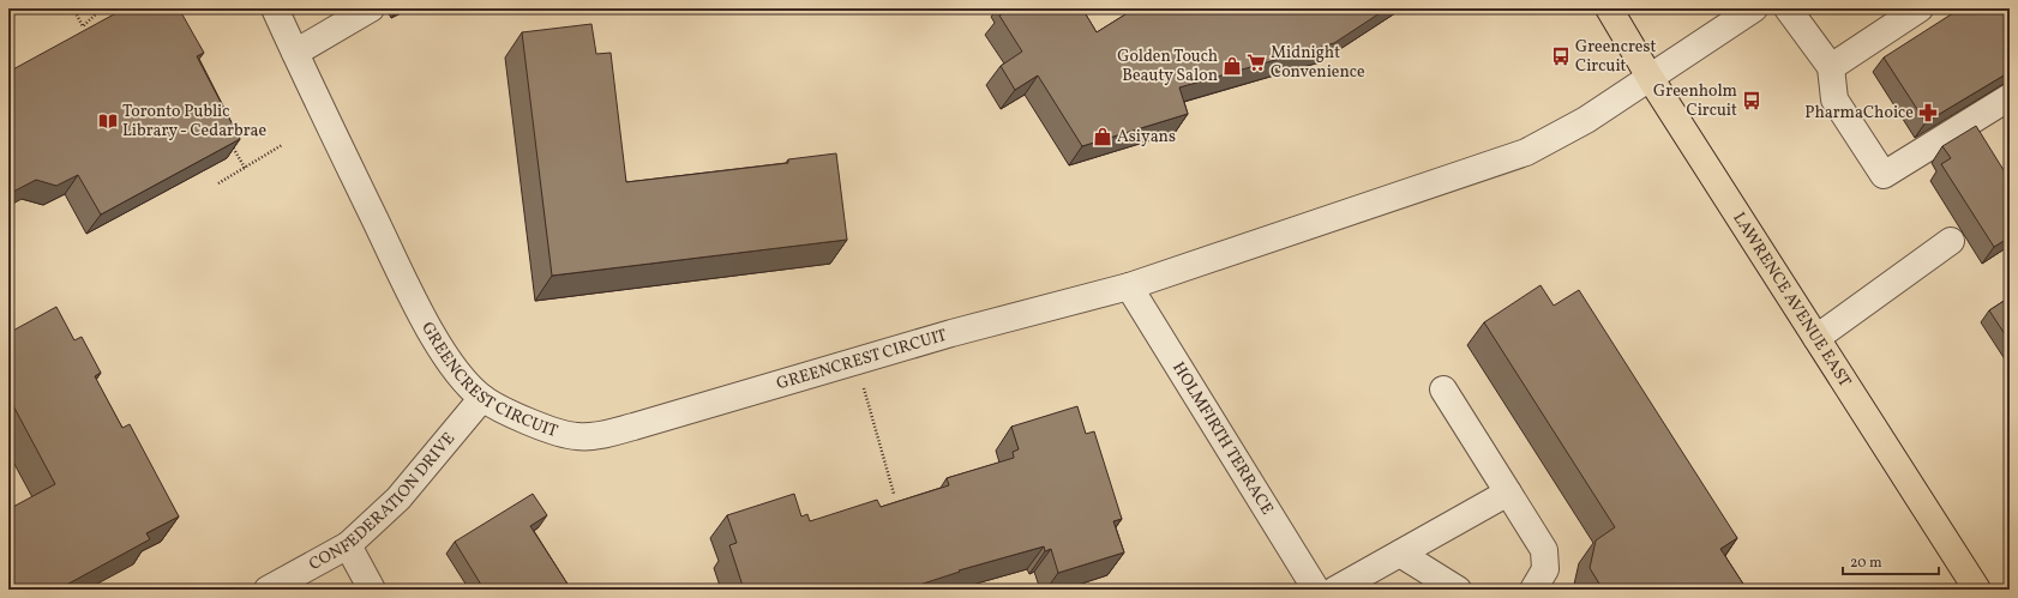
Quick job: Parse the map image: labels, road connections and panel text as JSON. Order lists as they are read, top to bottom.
{
  "streets": {
    "main road": ["LAWRENCE AVENUE EAST"],
    "street": ["GREENCREST CIRCUIT", "HOLMFIRTH TERRACE", "CONFEDERATION DRIVE"]
  },
  "crossings": [
    ["LAWRENCE AVENUE EAST", "GREENCREST CIRCUIT"],
    ["GREENCREST CIRCUIT", "HOLMFIRTH TERRACE"],
    ["GREENCREST CIRCUIT", "CONFEDERATION DRIVE"]
  ],
  "places": {
    "bus stop": ["Greencrest Circuit", "Greenholm Circuit"],
    "supermarket": ["Midnight Convenience"],
    "shop": ["Golden Touch Beauty Salon", "Asiyans"],
    "pharmacy": ["PharmaChoice"],
    "library": ["Toronto Public Library - Cedarbrae"]
  },
  "scale_bar": "20 m"
}
